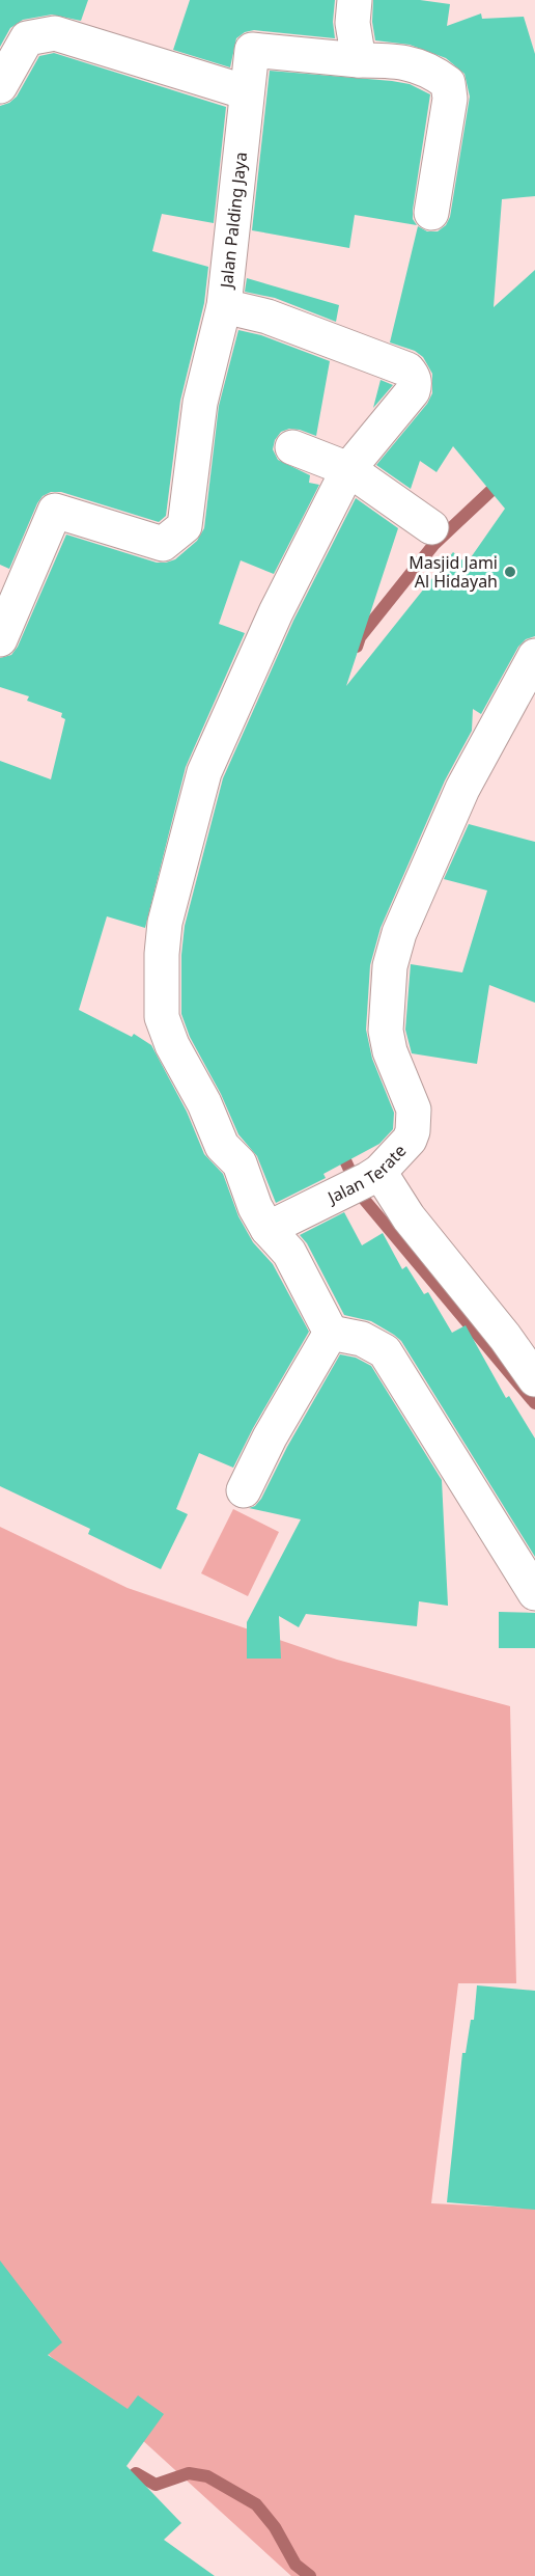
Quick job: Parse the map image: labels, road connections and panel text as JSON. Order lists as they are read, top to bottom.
{
  "streets": {
    "street": ["Jalan Palding Jaya", "Jalan Terate"]
  },
  "places": ["Masjid Jami Al Hidayah"]
}
